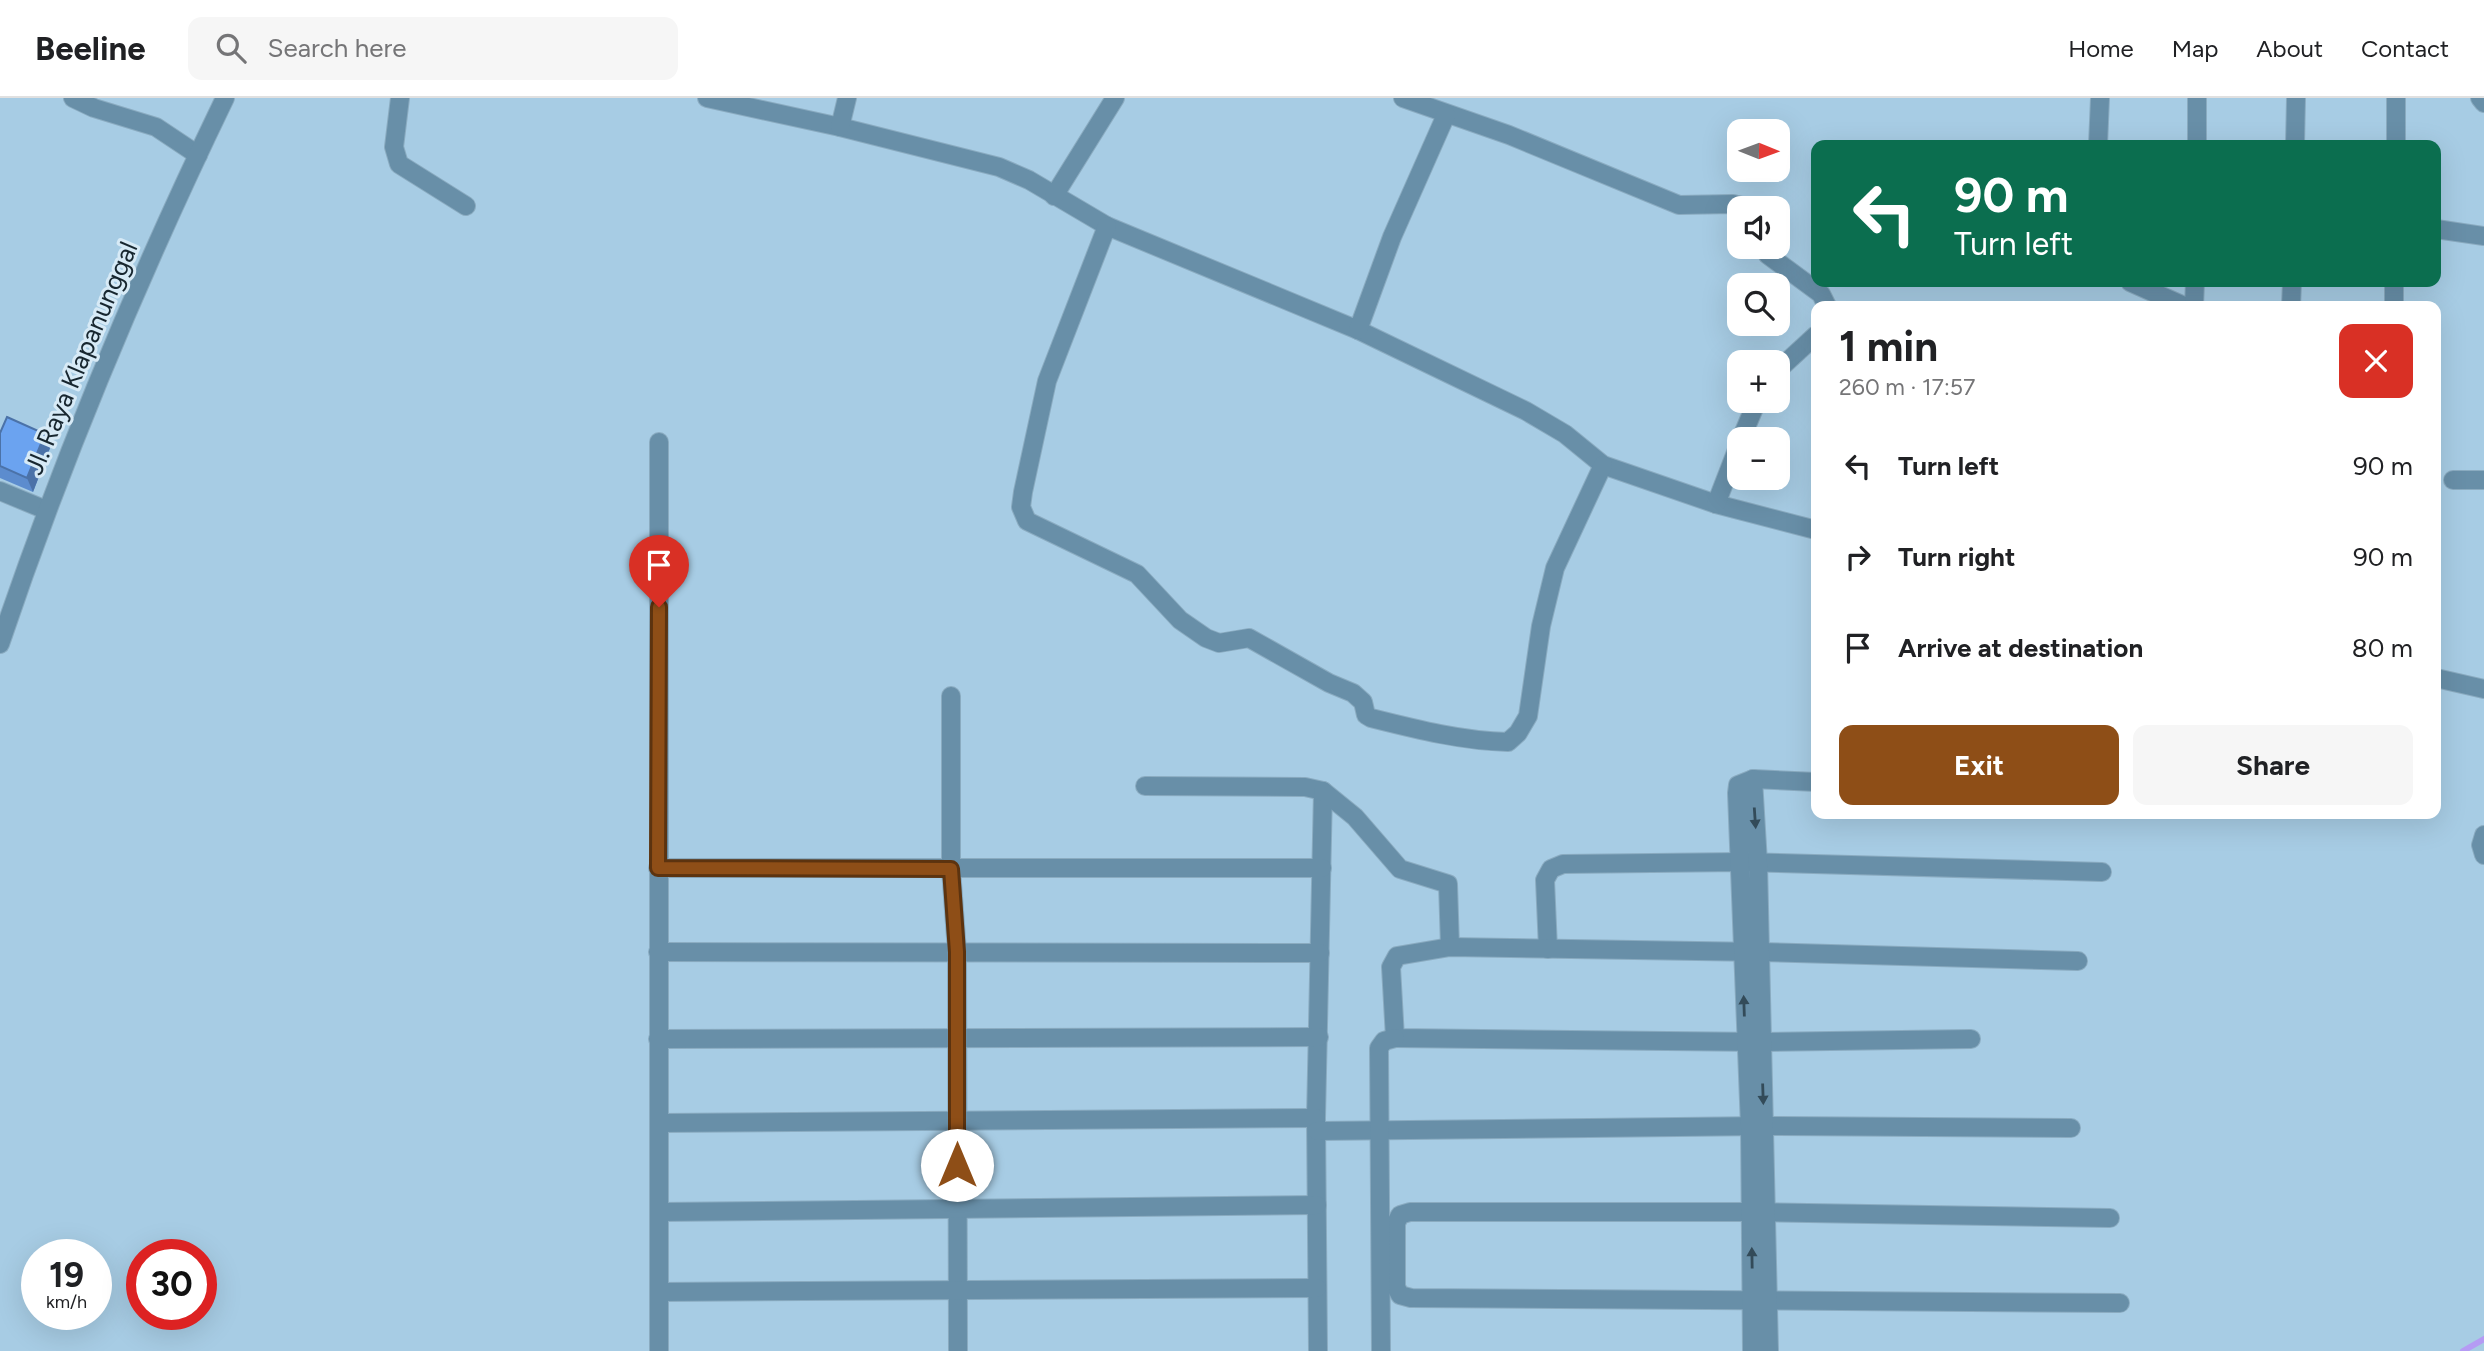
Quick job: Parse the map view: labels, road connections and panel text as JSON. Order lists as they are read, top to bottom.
{
  "streets": {
    "street": ["Jl. Raya Klapanunggal"]
  },
  "north": "right",
  "page": {
    "header": "Beeline",
    "search": "Search here",
    "nav": [
      "Home",
      "Map",
      "About",
      "Contact"
    ],
    "map_buttons": ["+", "−"],
    "turn": ["90 m", "Turn left"],
    "heading": ["1 min", "260 m · 17:57"],
    "list": [
      {
        "name": "Turn left",
        "value": "90 m"
      },
      {
        "name": "Turn right",
        "value": "90 m"
      },
      {
        "name": "Arrive at destination",
        "value": "80 m"
      }
    ],
    "buttons": ["Exit", "Share"],
    "speed": "19 km/h",
    "limit": "30"
  }
}
